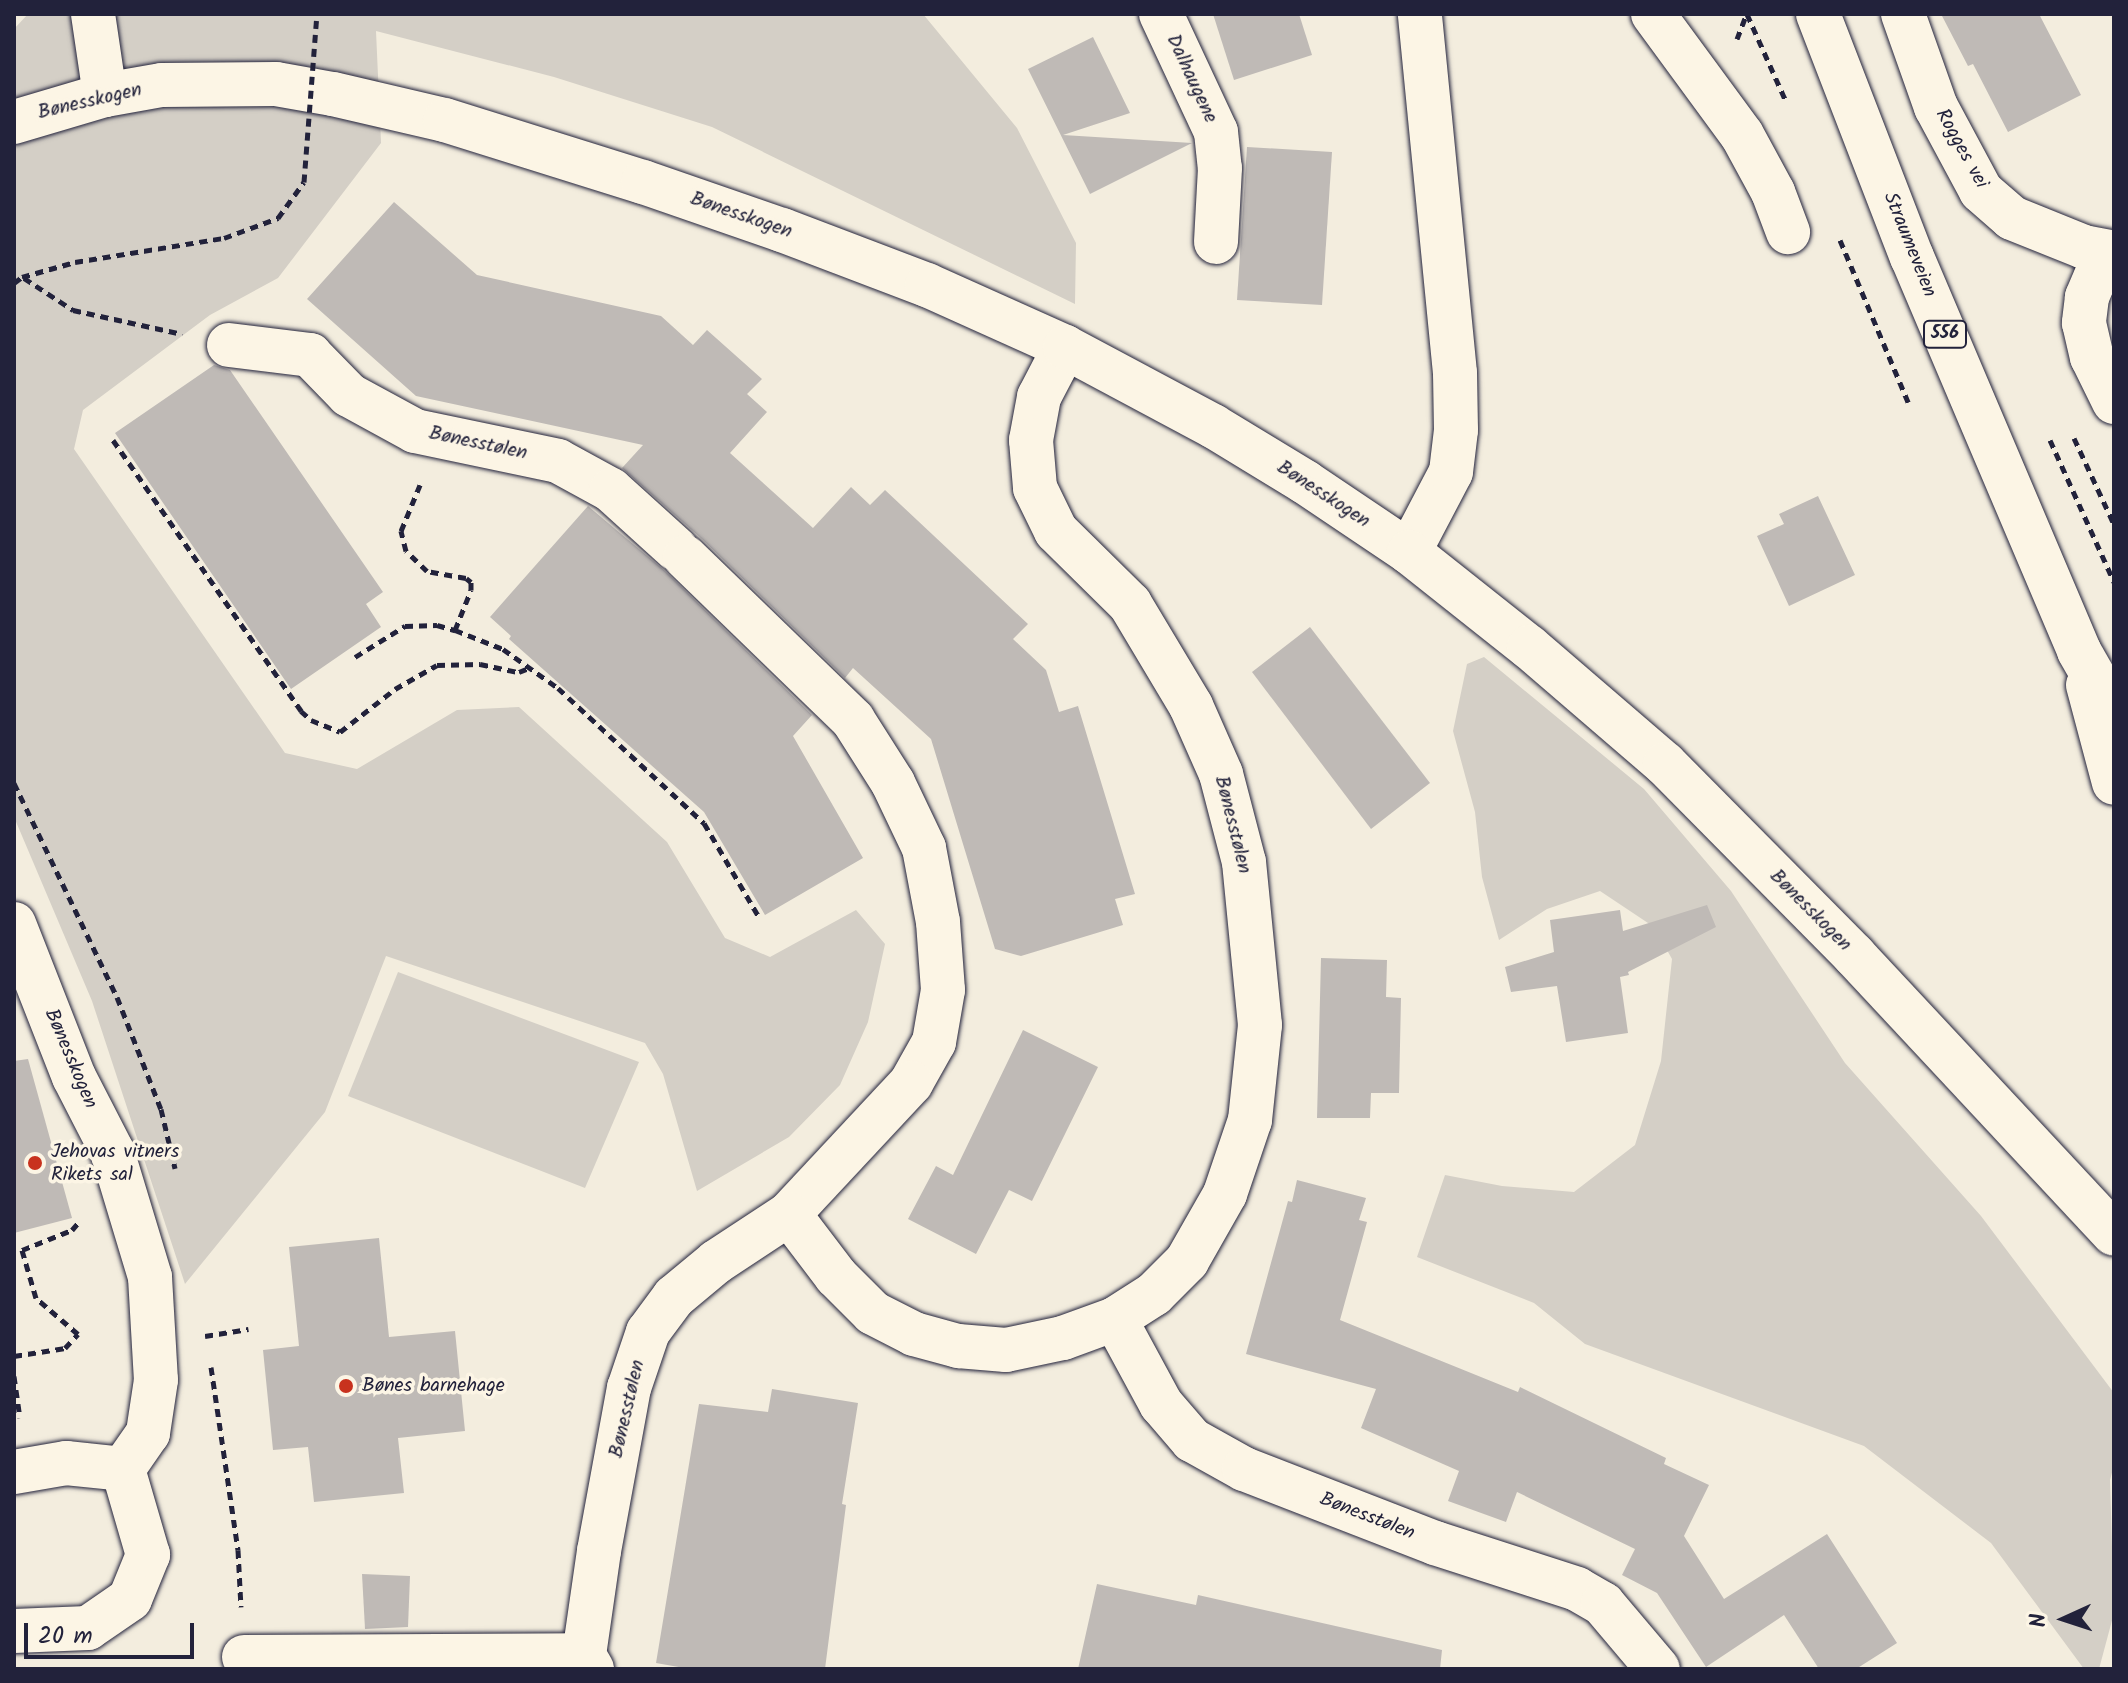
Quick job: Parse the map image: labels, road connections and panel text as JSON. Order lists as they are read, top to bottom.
{
  "streets": {
    "street": [
      "Dalhaugene",
      "Bønesskogen",
      "Rogges vei",
      "Straumeveien",
      "556",
      "Bønesstølen"
    ]
  },
  "crossings": [
    ["Bønesskogen", "Bønesstølen"]
  ],
  "places": ["Jehovas vitners Rikets sal", "Bønes barnehage"],
  "scale_bar": "20 m",
  "north": "left"
}
